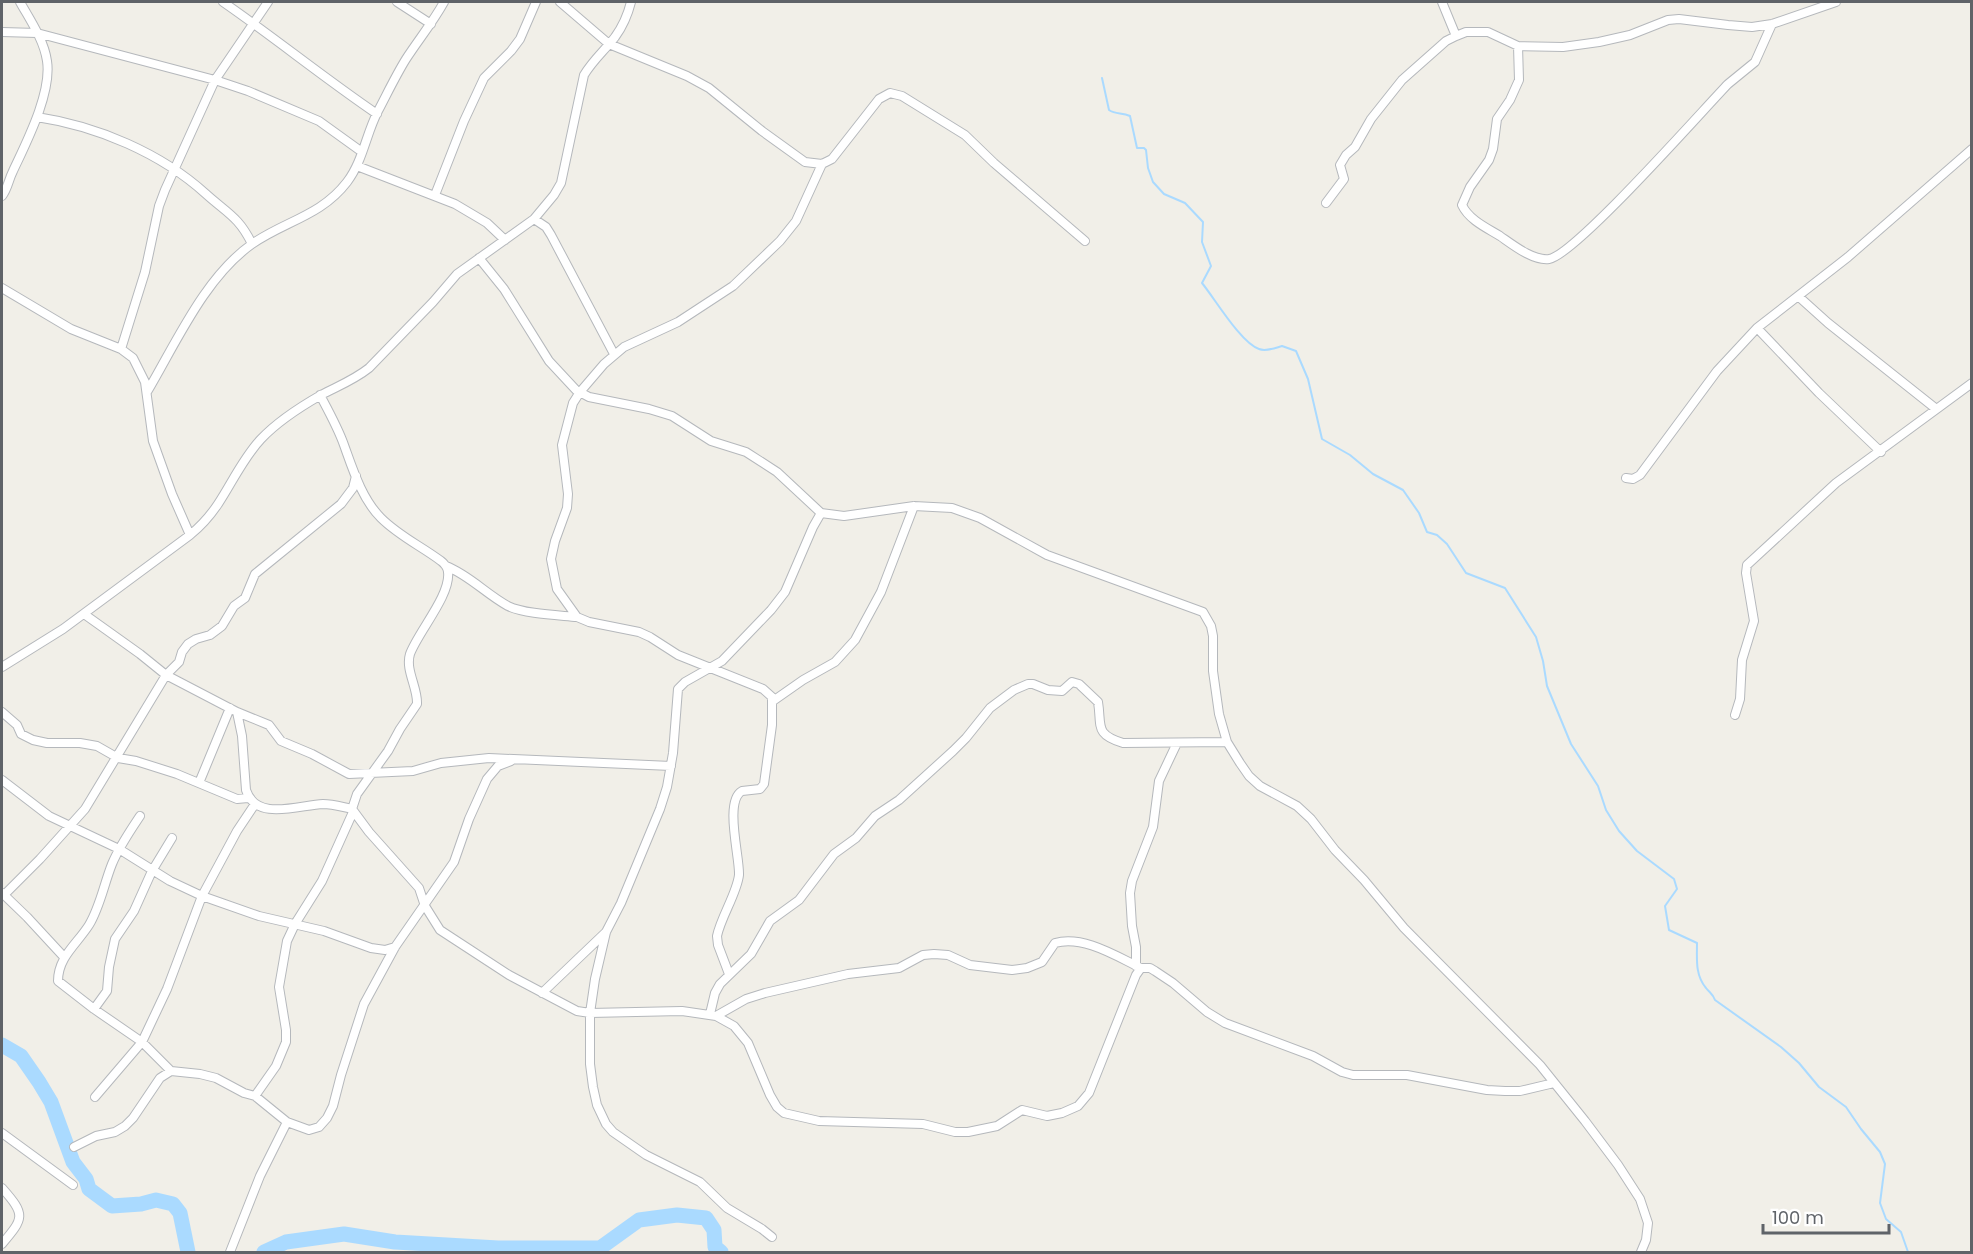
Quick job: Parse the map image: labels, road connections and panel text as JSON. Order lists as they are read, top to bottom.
{
  "scale_bar": "100 m"
}
